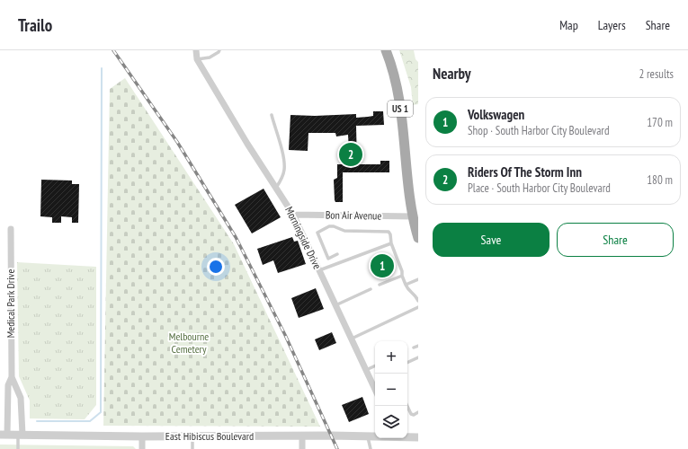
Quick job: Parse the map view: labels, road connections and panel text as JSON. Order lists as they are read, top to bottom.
{
  "streets": {
    "main road": ["US 1"],
    "street": [
      "Bon Air Avenue",
      "Morningside Drive",
      "Medical Park Drive",
      "East Hibiscus Boulevard"
    ]
  },
  "crossings": [
    ["US 1", "Bon Air Avenue"],
    ["Bon Air Avenue", "Morningside Drive"],
    ["Medical Park Drive", "East Hibiscus Boulevard"]
  ],
  "parks": ["Melbourne Cemetery"],
  "page": {
    "header": "Trailo",
    "nav": ["Map", "Layers", "Share"],
    "heading": ["Nearby", "2 results"],
    "list": [
      {
        "mark": "1",
        "name": "Volkswagen",
        "note": "Shop · South Harbor City Boulevard",
        "value": "170 m"
      },
      {
        "mark": "2",
        "name": "Riders Of The Storm Inn",
        "note": "Place · South Harbor City Boulevard",
        "value": "180 m"
      }
    ],
    "pins": ["2", "1"],
    "buttons": ["Save", "Share"],
    "map_buttons": ["+", "−"]
  }
}
